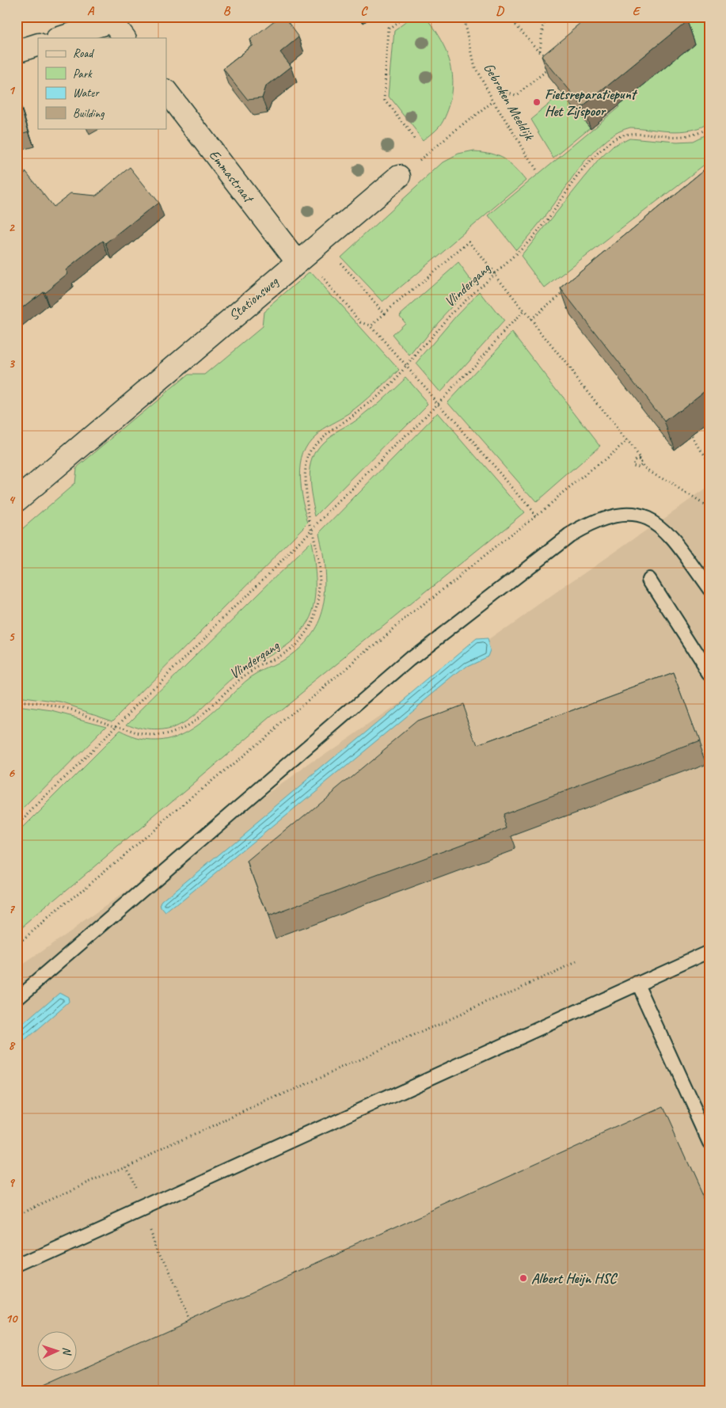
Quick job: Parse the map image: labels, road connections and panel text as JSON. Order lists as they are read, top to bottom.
{
  "streets": {
    "street": ["Emmastraat", "Stationsweg"],
    "path": ["Gebroken Meeldijk", "Vlindergang"]
  },
  "crossings": [
    ["Emmastraat", "Stationsweg"]
  ],
  "places": ["Fietsreparatiepunt Het Zijspoor", "Albert Heijn HSC"],
  "legend": [
    "Road",
    "Park",
    "Water",
    "Building"
  ],
  "north": "right",
  "grid": {
    "columns": [
      "A",
      "B",
      "C",
      "D",
      "E"
    ],
    "rows": [
      "1",
      "2",
      "3",
      "4",
      "5",
      "6",
      "7",
      "8",
      "9",
      "10"
    ]
  }
}
